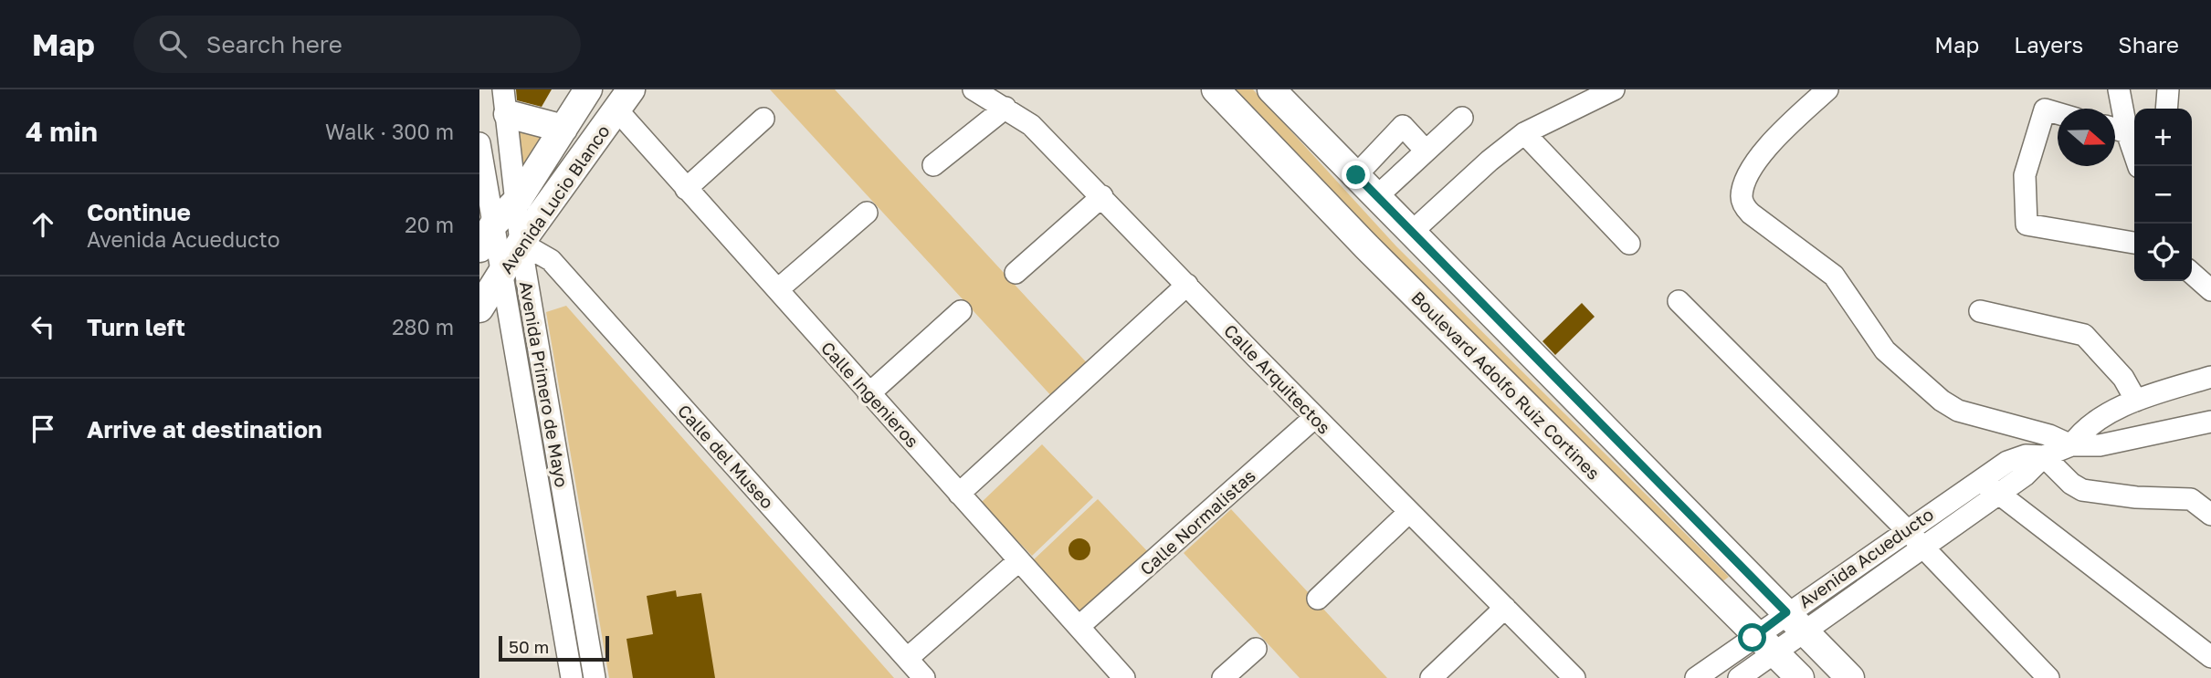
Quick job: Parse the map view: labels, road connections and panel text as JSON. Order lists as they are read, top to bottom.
{
  "streets": {
    "main road": ["Avenida Lucio Blanco", "Boulevard Adolfo Ruiz Cortines"],
    "street": [
      "Calle Arquitectos",
      "Avenida Primero de Mayo",
      "Calle Ingenieros",
      "Calle del Museo",
      "Calle Normalistas",
      "Avenida Acueducto"
    ]
  },
  "crossings": [
    ["Avenida Lucio Blanco", "Avenida Primero de Mayo"],
    ["Avenida Lucio Blanco", "Calle Ingenieros"],
    ["Avenida Lucio Blanco", "Calle del Museo"],
    ["Calle Arquitectos", "Calle Normalistas"],
    ["Avenida Primero de Mayo", "Calle del Museo"],
    ["Boulevard Adolfo Ruiz Cortines", "Avenida Acueducto"],
    ["Calle Ingenieros", "Calle Normalistas"]
  ],
  "scale_bar": "50 m",
  "north": "right",
  "page": {
    "header": "Map",
    "search": "Search here",
    "nav": ["Map", "Layers", "Share"],
    "heading": ["4 min", "Walk · 300 m"],
    "map_buttons": ["+", "−"],
    "list": [
      ["Continue", "Avenida Acueducto", "20 m"],
      ["Turn left", "280 m"],
      "Arrive at destination"
    ],
    "scale": "50 m"
  }
}
